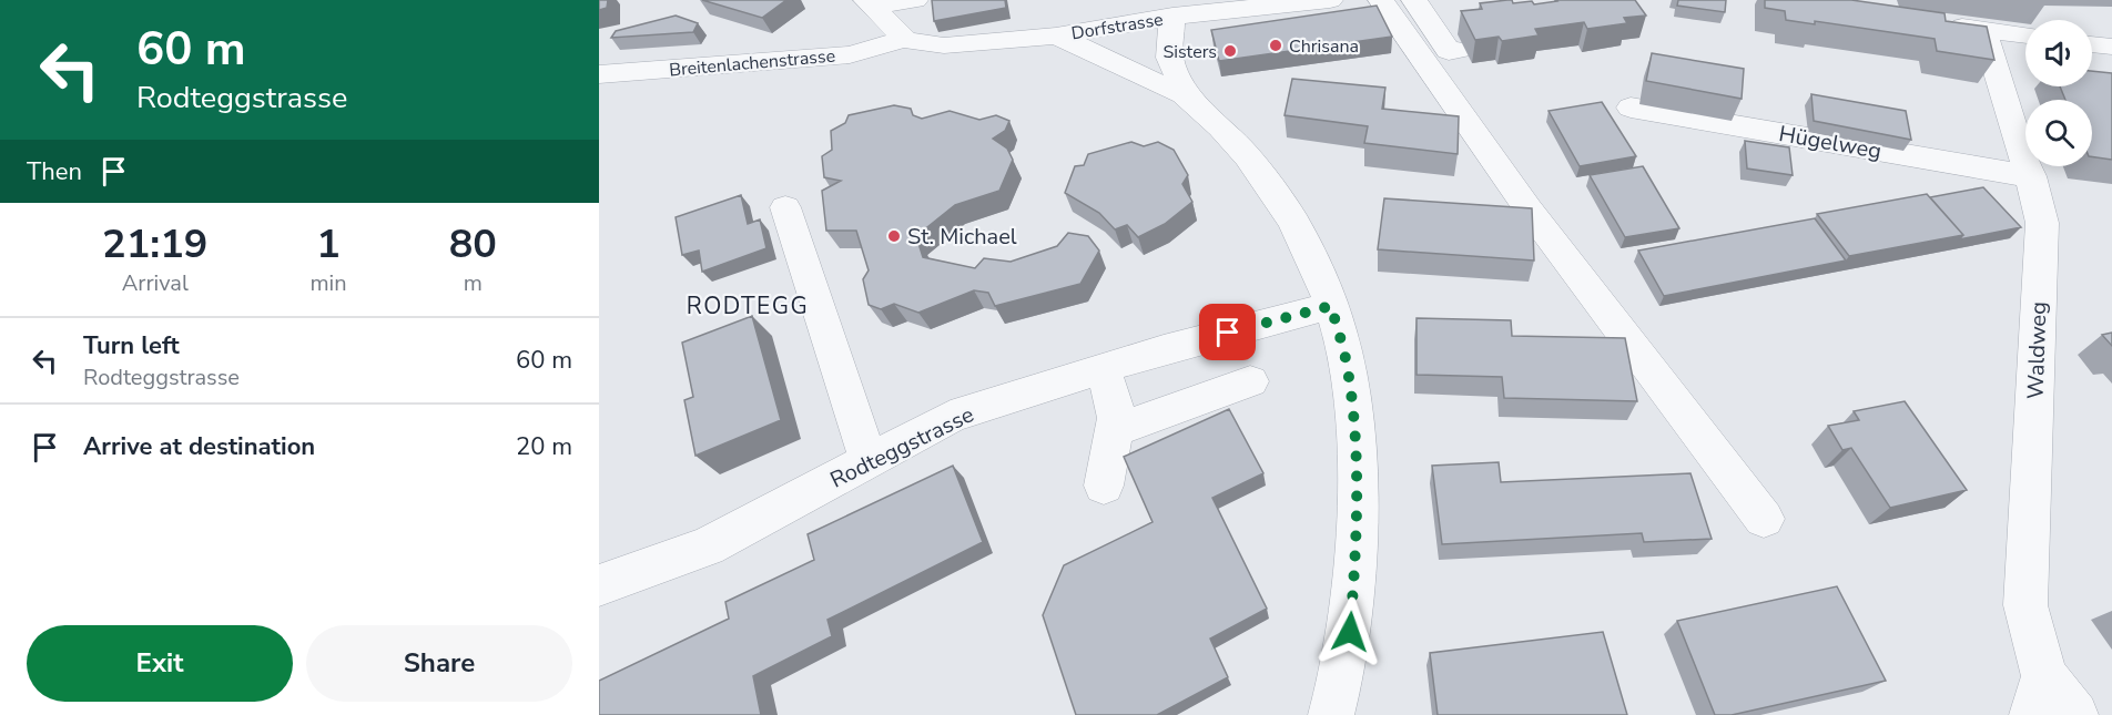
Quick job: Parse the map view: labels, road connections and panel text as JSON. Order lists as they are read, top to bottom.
{
  "streets": {
    "street": [
      "Dorfstrasse",
      "Breitenlachenstrasse",
      "Hügelweg",
      "Waldweg",
      "Rodteggstrasse"
    ]
  },
  "crossings": [
    ["Dorfstrasse", "Breitenlachenstrasse"],
    ["Hügelweg", "Waldweg"]
  ],
  "districts": ["RODTEGG"],
  "places": ["Chrisana", "Sisters", "St. Michael"],
  "page": {
    "turn": ["60 m", "Rodteggstrasse"],
    "then": "Then",
    "eta": [
      "21:19",
      "Arrival",
      "1",
      "min",
      "80",
      "m"
    ],
    "list": [
      {
        "name": "Turn left",
        "note": "Rodteggstrasse",
        "value": "60 m"
      },
      {
        "name": "Arrive at destination",
        "value": "20 m"
      }
    ],
    "buttons": ["Exit", "Share"]
  }
}
